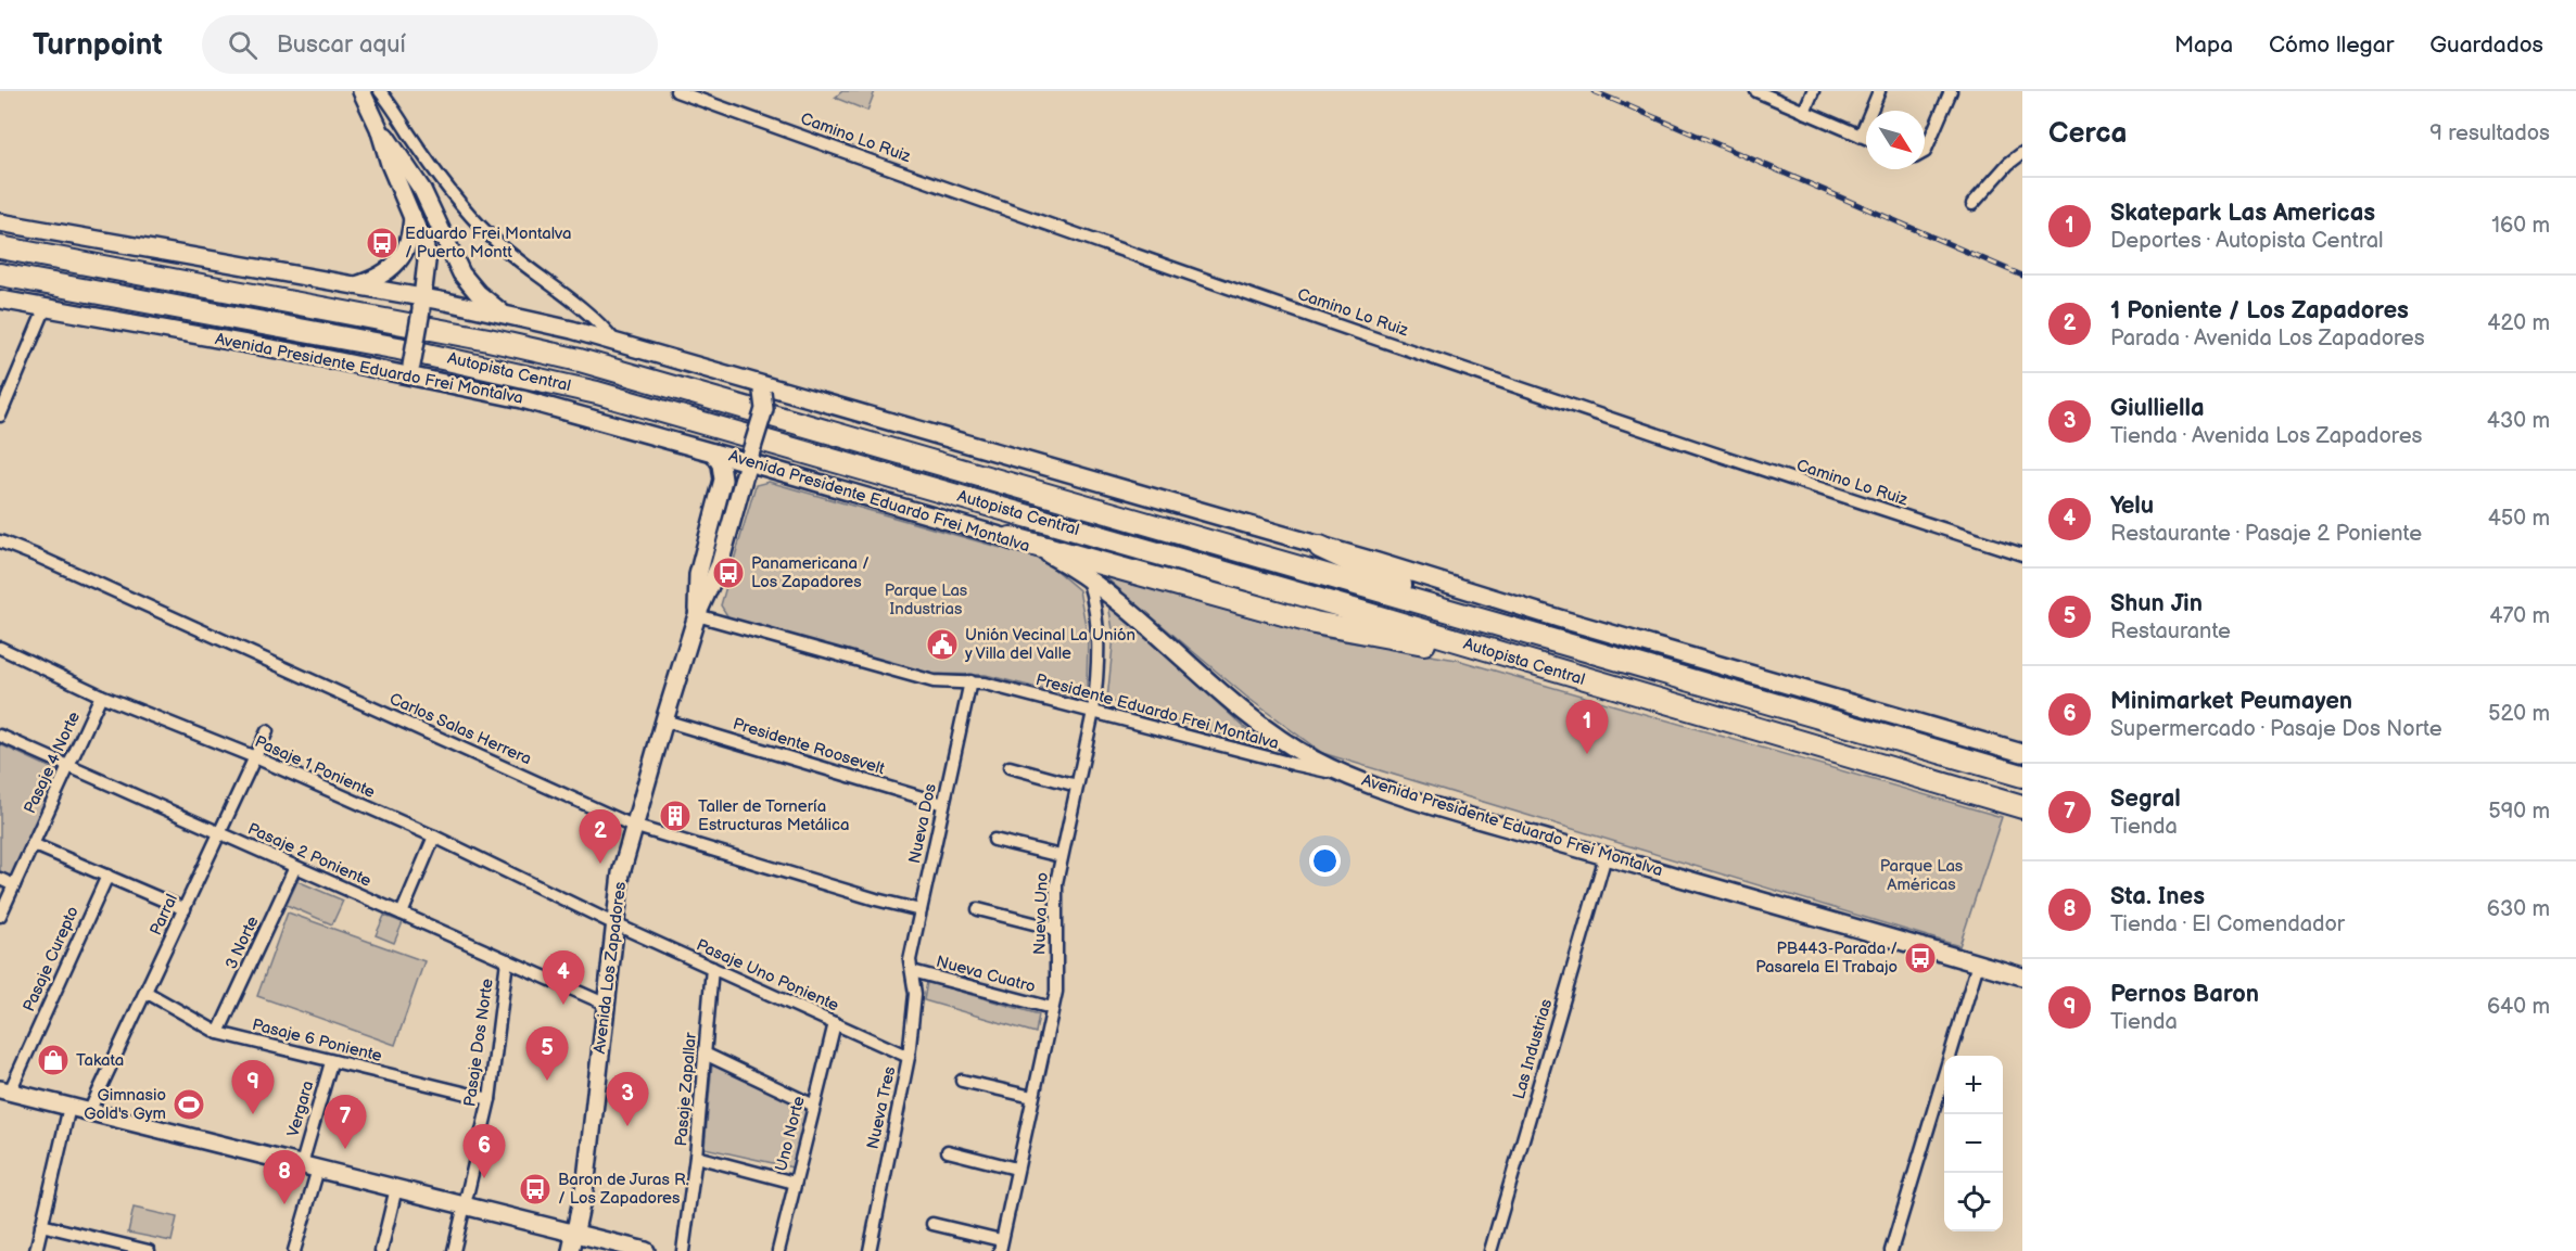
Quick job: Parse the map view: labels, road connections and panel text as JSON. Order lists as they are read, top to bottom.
{
  "streets": {
    "highway": ["Autopista Central"],
    "main road": ["Avenida Presidente Eduardo Frei Montalva", "Avenida Los Zapadores"],
    "street": [
      "Camino Lo Ruiz",
      "Presidente Eduardo Frei Montalva",
      "Carlos Salas Herrera",
      "Presidente Roosevelt",
      "Pasaje 4 Norte",
      "Pasaje 1 Poniente",
      "Nueva Dos",
      "Pasaje 2 Poniente",
      "Nueva Uno",
      "Parral",
      "3 Norte",
      "Pasaje Curepto",
      "Nueva Cuatro",
      "Pasaje Uno Poniente",
      "Pasaje 6 Poniente",
      "Pasaje Dos Norte",
      "Las Industrias",
      "Pasaje Zapallar",
      "Nueva Tres",
      "Vergara",
      "Uno Norte"
    ]
  },
  "crossings": [
    ["Avenida Presidente Eduardo Frei Montalva", "Presidente Eduardo Frei Montalva"],
    ["Avenida Presidente Eduardo Frei Montalva", "Nueva Uno"],
    ["Avenida Presidente Eduardo Frei Montalva", "Avenida Los Zapadores"],
    ["Avenida Presidente Eduardo Frei Montalva", "Las Industrias"],
    ["Presidente Eduardo Frei Montalva", "Nueva Dos"],
    ["Presidente Eduardo Frei Montalva", "Nueva Uno"],
    ["Presidente Eduardo Frei Montalva", "Avenida Los Zapadores"],
    ["Carlos Salas Herrera", "Nueva Dos"],
    ["Carlos Salas Herrera", "Avenida Los Zapadores"],
    ["Presidente Roosevelt", "Nueva Dos"],
    ["Presidente Roosevelt", "Avenida Los Zapadores"],
    ["Pasaje 4 Norte", "Pasaje 1 Poniente"],
    ["Pasaje 4 Norte", "Pasaje 2 Poniente"],
    ["Pasaje 1 Poniente", "Parral"],
    ["Pasaje 1 Poniente", "Avenida Los Zapadores"],
    ["Pasaje 1 Poniente", "Pasaje Uno Poniente"],
    ["Nueva Dos", "Nueva Cuatro"],
    ["Nueva Dos", "Nueva Tres"],
    ["Pasaje 2 Poniente", "Parral"],
    ["Pasaje 2 Poniente", "3 Norte"],
    ["Pasaje 2 Poniente", "Avenida Los Zapadores"],
    ["Pasaje 2 Poniente", "Pasaje Dos Norte"],
    ["Nueva Uno", "Nueva Cuatro"],
    ["Parral", "Pasaje 6 Poniente"],
    ["3 Norte", "Pasaje 6 Poniente"],
    ["Avenida Los Zapadores", "Pasaje Uno Poniente"],
    ["Nueva Cuatro", "Nueva Tres"],
    ["Pasaje Uno Poniente", "Pasaje Zapallar"],
    ["Pasaje Uno Poniente", "Nueva Tres"],
    ["Pasaje Uno Poniente", "Uno Norte"],
    ["Pasaje 6 Poniente", "Pasaje Dos Norte"],
    ["Pasaje 6 Poniente", "Vergara"]
  ],
  "parks": ["Parque Las Industrias", "Parque Las Américas"],
  "places": {
    "bus stop": [
      "Eduardo Frei Montalva / Puerto Montt",
      "Panamericana / Los Zapadores",
      "PB443-Parada / Pasarela El Trabajo",
      "Baron de Juras R. / Los Zapadores"
    ],
    "public building": ["Unión Vecinal La Unión y Villa del Valle"],
    "building": ["Taller de Tornería Estructuras Metálica"],
    "shop": ["Takata"],
    "sports": ["Gimnasio Gold's Gym"]
  },
  "north": "bottom right",
  "page": {
    "header": "Turnpoint",
    "search": "Buscar aquí",
    "nav": ["Mapa", "Cómo llegar", "Guardados"],
    "heading": ["Cerca", "9 resultados"],
    "list": [
      {
        "mark": "1",
        "name": "Skatepark Las Americas",
        "note": "Deportes · Autopista Central",
        "value": "160 m"
      },
      {
        "mark": "2",
        "name": "1 Poniente / Los Zapadores",
        "note": "Parada · Avenida Los Zapadores",
        "value": "420 m"
      },
      {
        "mark": "3",
        "name": "Giulliella",
        "note": "Tienda · Avenida Los Zapadores",
        "value": "430 m"
      },
      {
        "mark": "4",
        "name": "Yelu",
        "note": "Restaurante · Pasaje 2 Poniente",
        "value": "450 m"
      },
      {
        "mark": "5",
        "name": "Shun Jin",
        "note": "Restaurante",
        "value": "470 m"
      },
      {
        "mark": "6",
        "name": "Minimarket Peumayen",
        "note": "Supermercado · Pasaje Dos Norte",
        "value": "520 m"
      },
      {
        "mark": "7",
        "name": "Segral",
        "note": "Tienda",
        "value": "590 m"
      },
      {
        "mark": "8",
        "name": "Sta. Ines",
        "note": "Tienda · El Comendador",
        "value": "630 m"
      },
      {
        "mark": "9",
        "name": "Pernos Baron",
        "note": "Tienda",
        "value": "640 m"
      }
    ],
    "pins": [
      "1",
      "2",
      "4",
      "5",
      "9",
      "3",
      "7",
      "6",
      "8"
    ],
    "map_buttons": ["+", "−"]
  }
}
